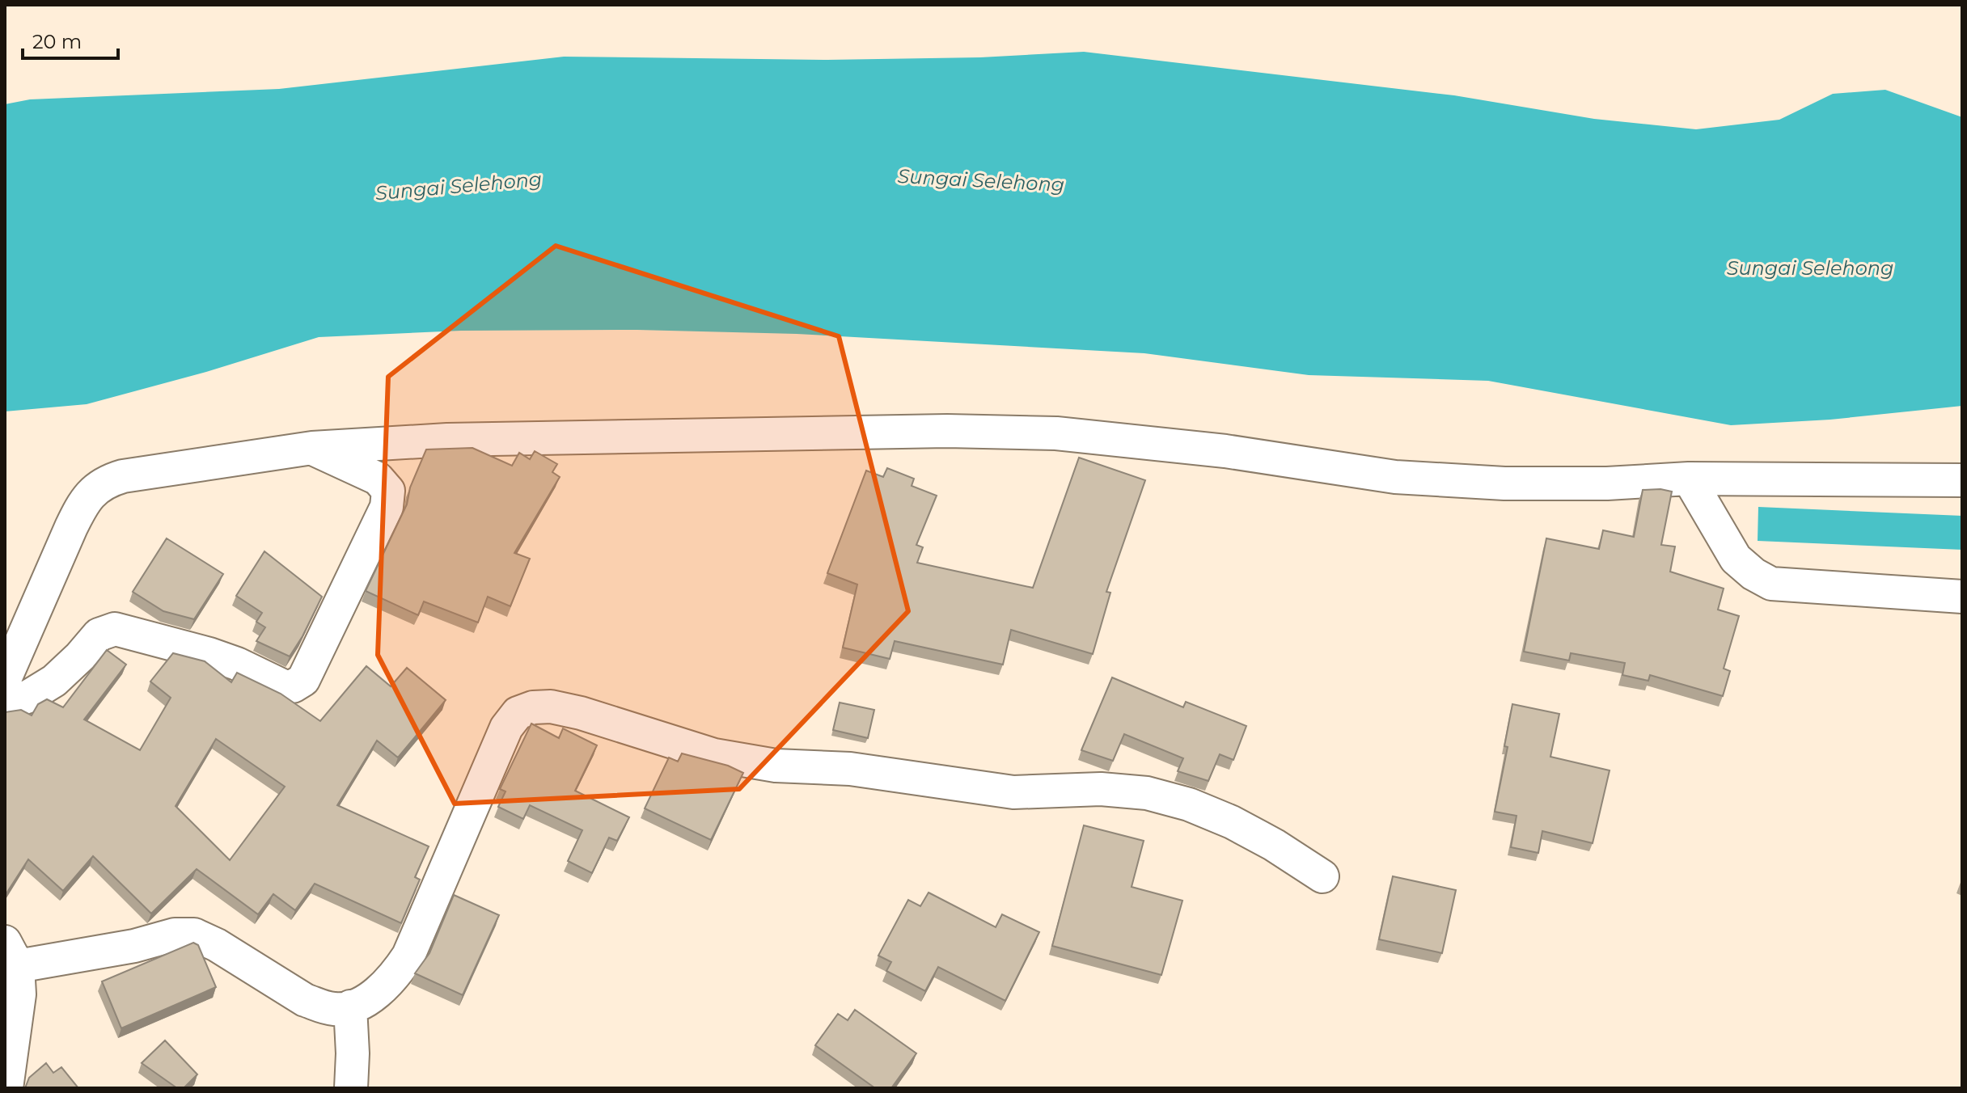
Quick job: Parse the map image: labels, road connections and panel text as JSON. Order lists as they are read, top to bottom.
{
  "water": ["Sungai Selehong"],
  "scale_bar": "20 m"
}
